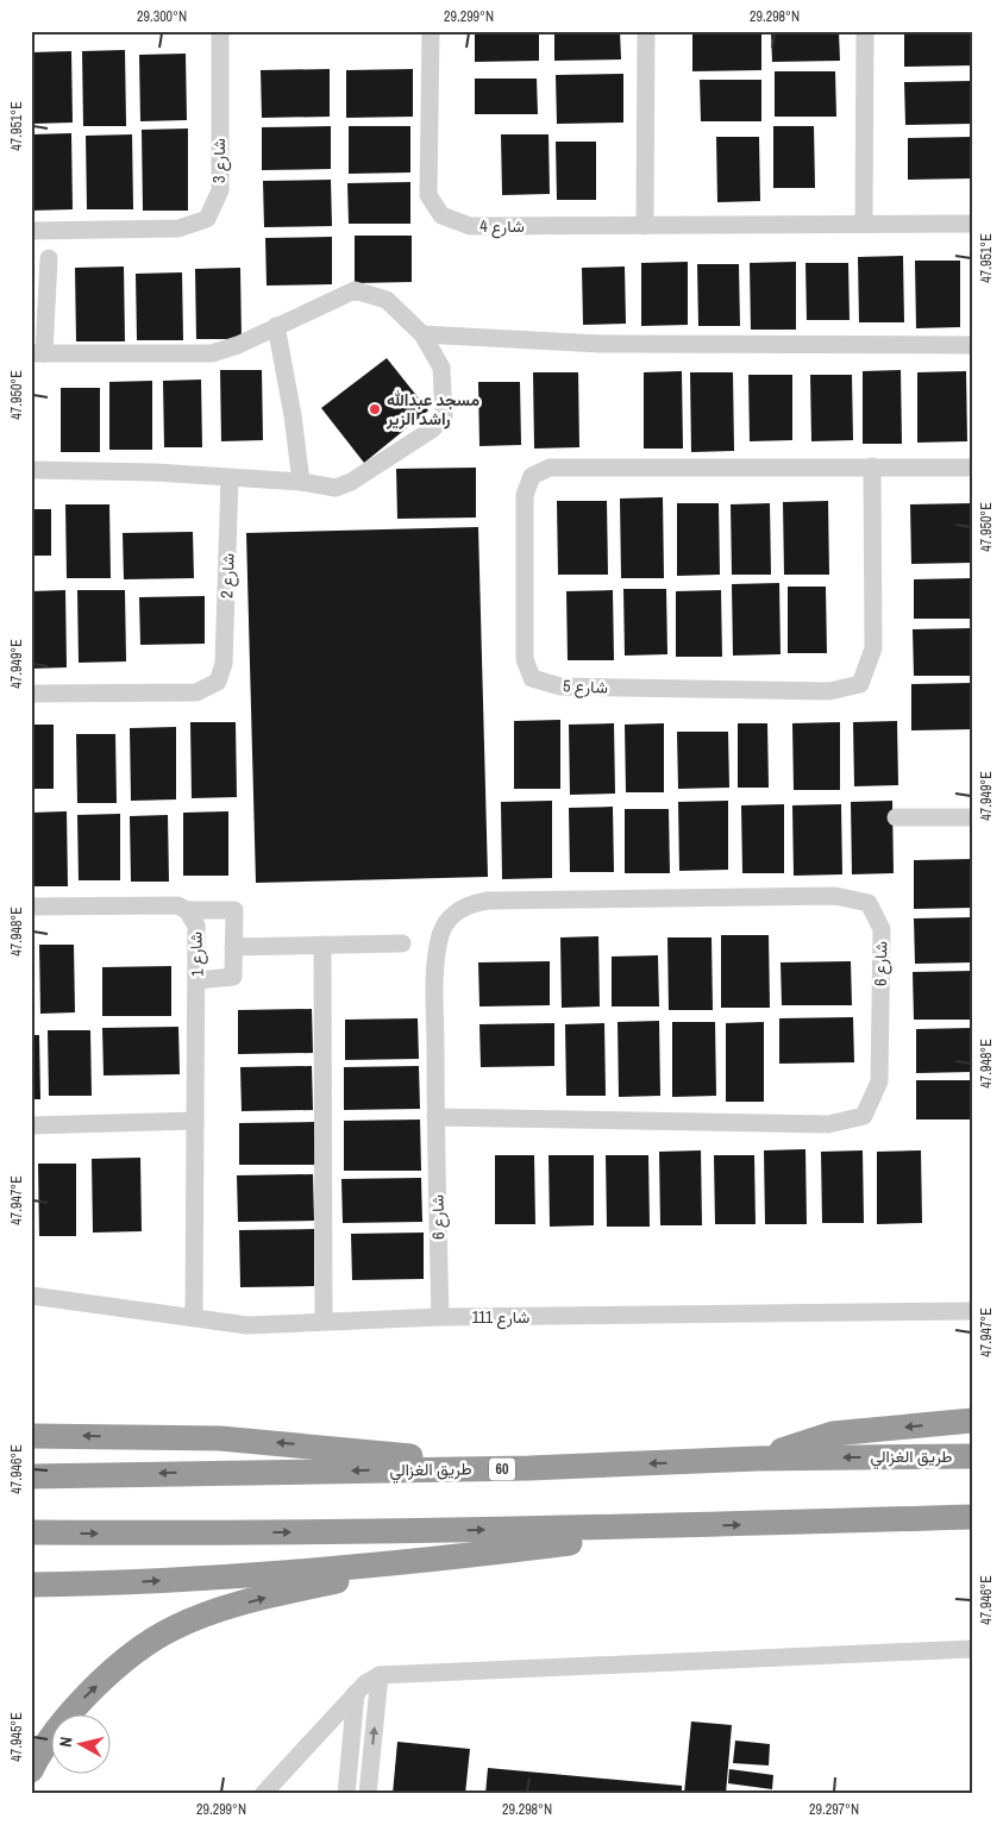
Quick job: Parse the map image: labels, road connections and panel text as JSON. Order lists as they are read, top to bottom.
{
  "streets": {
    "highway": ["طريق الغزالي", "60"],
    "street": [
      "شارع 3",
      "شارع 4",
      "شارع 2",
      "شارع 5",
      "شارع 1",
      "شارع 6",
      "شارع 111"
    ]
  },
  "crossings": [
    ["شارع 1", "شارع 111"],
    ["شارع 6", "شارع 111"]
  ],
  "places": ["مسجد عبدالله راشد الزير"],
  "north": "left",
  "coordinates": [
    "29.300°N",
    "29.299°N",
    "29.298°N",
    "47.951°E",
    "47.950°E",
    "47.949°E",
    "47.948°E",
    "47.947°E",
    "47.946°E",
    "47.945°E",
    "29.297°N"
  ]
}
